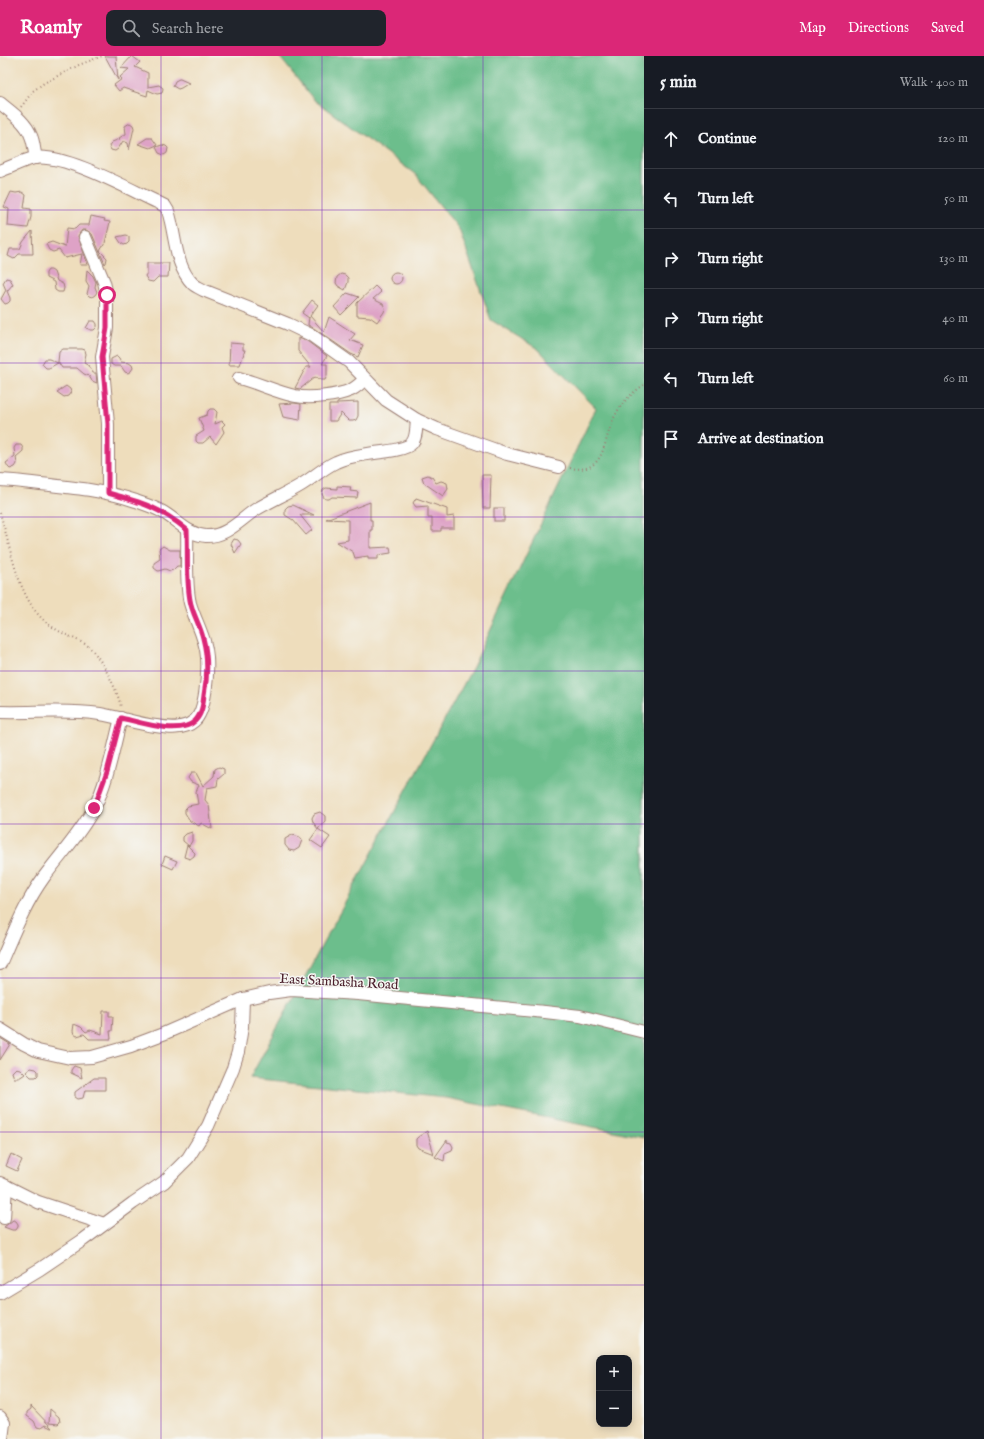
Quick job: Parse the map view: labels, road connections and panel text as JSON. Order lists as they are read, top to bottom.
{
  "streets": {
    "street": ["East Sambasha Road"]
  },
  "page": {
    "header": "Roamly",
    "search": "Search here",
    "nav": ["Map", "Directions", "Saved"],
    "heading": ["5 min", "Walk · 400 m"],
    "list": [
      ["Continue", "120 m"],
      ["Turn left", "50 m"],
      ["Turn right", "130 m"],
      ["Turn right", "40 m"],
      ["Turn left", "60 m"],
      "Arrive at destination"
    ],
    "map_buttons": ["+", "−"]
  }
}
